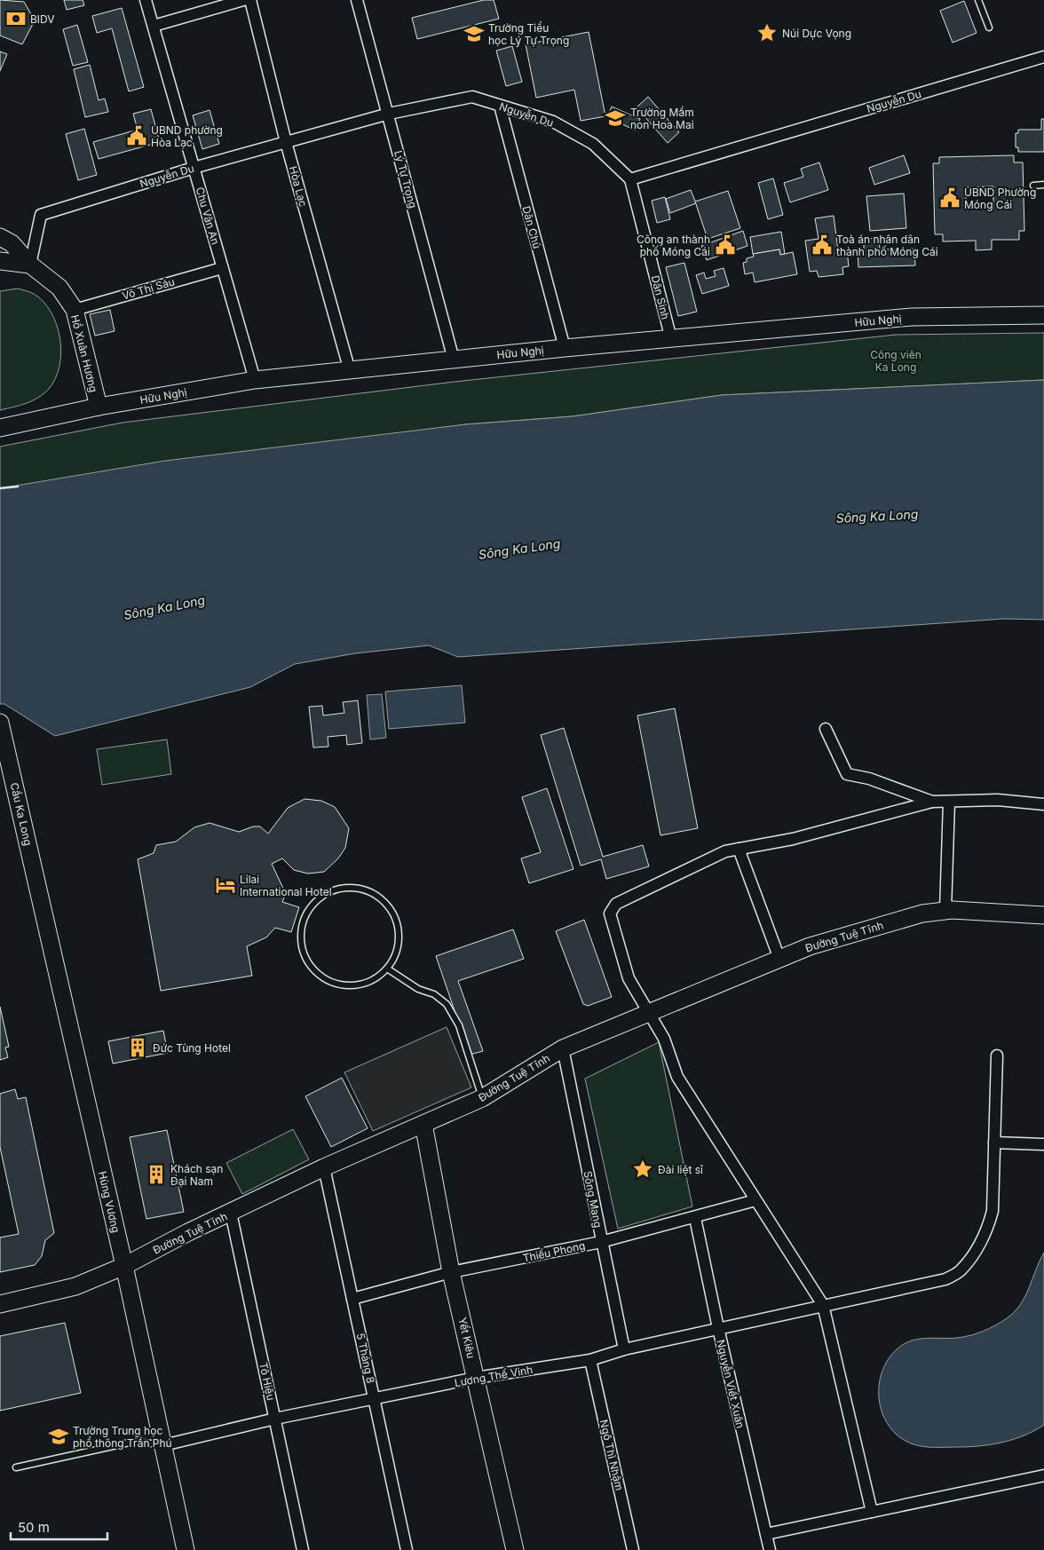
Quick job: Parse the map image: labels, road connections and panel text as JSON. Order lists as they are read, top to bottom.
{
  "streets": {
    "street": [
      "Nguyễn Du",
      "Lý Tự Trọng",
      "Hòa Lạc",
      "Chu Văn An",
      "Dân Chủ",
      "Võ Thị Sáu",
      "Dân Sinh",
      "Hữu Nghị",
      "Hồ Xuân Hương",
      "Cầu Ka Long",
      "Đường Tuệ Tĩnh",
      "Sông Mang",
      "Hùng Vương",
      "Thiếu Phong",
      "Yết Kiêu",
      "5 Tháng 8",
      "Lương Thế Vinh",
      "Tô Hiệu",
      "Nguyễn Viết Xuân",
      "Ngô Thì Nhậm"
    ]
  },
  "crossings": [
    ["Nguyễn Du", "Lý Tự Trọng"],
    ["Nguyễn Du", "Hòa Lạc"],
    ["Nguyễn Du", "Chu Văn An"],
    ["Nguyễn Du", "Dân Chủ"],
    ["Nguyễn Du", "Dân Sinh"],
    ["Nguyễn Du", "Hồ Xuân Hương"],
    ["Lý Tự Trọng", "Hữu Nghị"],
    ["Hòa Lạc", "Hữu Nghị"],
    ["Chu Văn An", "Võ Thị Sáu"],
    ["Chu Văn An", "Hữu Nghị"],
    ["Dân Chủ", "Hữu Nghị"],
    ["Võ Thị Sáu", "Hồ Xuân Hương"],
    ["Dân Sinh", "Hữu Nghị"],
    ["Hữu Nghị", "Hồ Xuân Hương"],
    ["Cầu Ka Long", "Hùng Vương"],
    ["Đường Tuệ Tĩnh", "Sông Mang"],
    ["Đường Tuệ Tĩnh", "Hùng Vương"],
    ["Đường Tuệ Tĩnh", "Yết Kiêu"],
    ["Đường Tuệ Tĩnh", "5 Tháng 8"],
    ["Đường Tuệ Tĩnh", "Tô Hiệu"],
    ["Sông Mang", "Thiếu Phong"],
    ["Sông Mang", "Lương Thế Vinh"],
    ["Hùng Vương", "Lương Thế Vinh"],
    ["Thiếu Phong", "Yết Kiêu"],
    ["Thiếu Phong", "5 Tháng 8"],
    ["Thiếu Phong", "Nguyễn Viết Xuân"],
    ["Yết Kiêu", "Lương Thế Vinh"],
    ["5 Tháng 8", "Lương Thế Vinh"],
    ["Lương Thế Vinh", "Tô Hiệu"],
    ["Lương Thế Vinh", "Nguyễn Viết Xuân"],
    ["Lương Thế Vinh", "Ngô Thì Nhậm"]
  ],
  "water": ["Sông Ka Long"],
  "parks": ["Công viên Ka Long"],
  "places": {
    "bank": ["BIDV"],
    "place": ["Núi Dực Vọng", "Đài liệt sĩ"],
    "school or university": ["Trường Tiểu học Lý Tự Trọng", "Trường Mầm non Hoa Mai", "Trường Trung học phổ thông Trần Phú"],
    "public building": [
      "UBND phường Hòa Lạc",
      "UBND Phường Móng Cái",
      "Công an thành phố Móng Cái",
      "Toà án nhân dân thành phố Móng Cái"
    ],
    "hotel": ["Lilai International Hotel"],
    "building": ["Đức Tùng Hotel", "Khách sạn Đại Nam"]
  },
  "scale_bar": "50 m"
}
